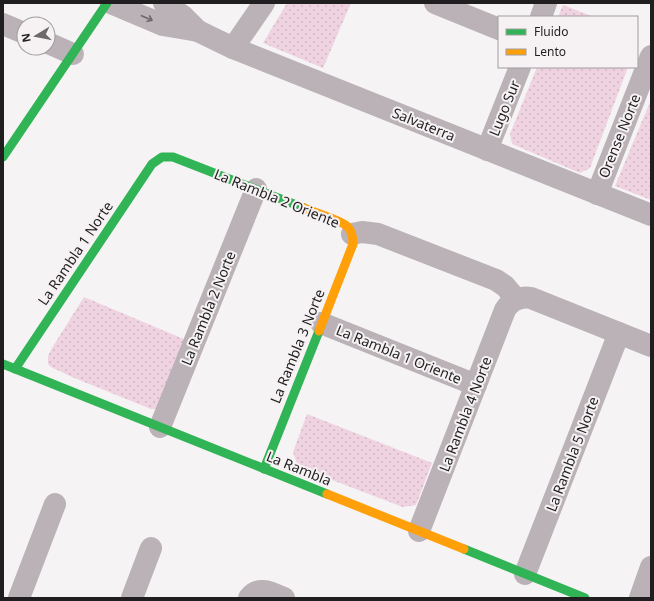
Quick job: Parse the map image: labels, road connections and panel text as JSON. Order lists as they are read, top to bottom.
{
  "streets": {
    "street": [
      "Lugo Sur",
      "Salvaterra",
      "Orense Norte",
      "La Rambla 2 Oriente",
      "La Rambla 1 Norte",
      "La Rambla 2 Norte",
      "La Rambla 3 Norte",
      "La Rambla 1 Oriente",
      "La Rambla 4 Norte",
      "La Rambla 5 Norte",
      "La Rambla"
    ]
  },
  "crossings": [
    ["Lugo Sur", "Salvaterra"],
    ["Salvaterra", "Orense Norte"],
    ["La Rambla 2 Oriente", "La Rambla 1 Norte"],
    ["La Rambla 2 Oriente", "La Rambla 2 Norte"],
    ["La Rambla 2 Oriente", "La Rambla 3 Norte"],
    ["La Rambla 2 Oriente", "La Rambla 4 Norte"],
    ["La Rambla 1 Norte", "La Rambla"],
    ["La Rambla 2 Norte", "La Rambla"],
    ["La Rambla 3 Norte", "La Rambla 1 Oriente"],
    ["La Rambla 3 Norte", "La Rambla"],
    ["La Rambla 1 Oriente", "La Rambla 4 Norte"],
    ["La Rambla 4 Norte", "La Rambla"],
    ["La Rambla 5 Norte", "La Rambla"]
  ],
  "legend": ["Fluido", "Lento"],
  "north": "left"
}
